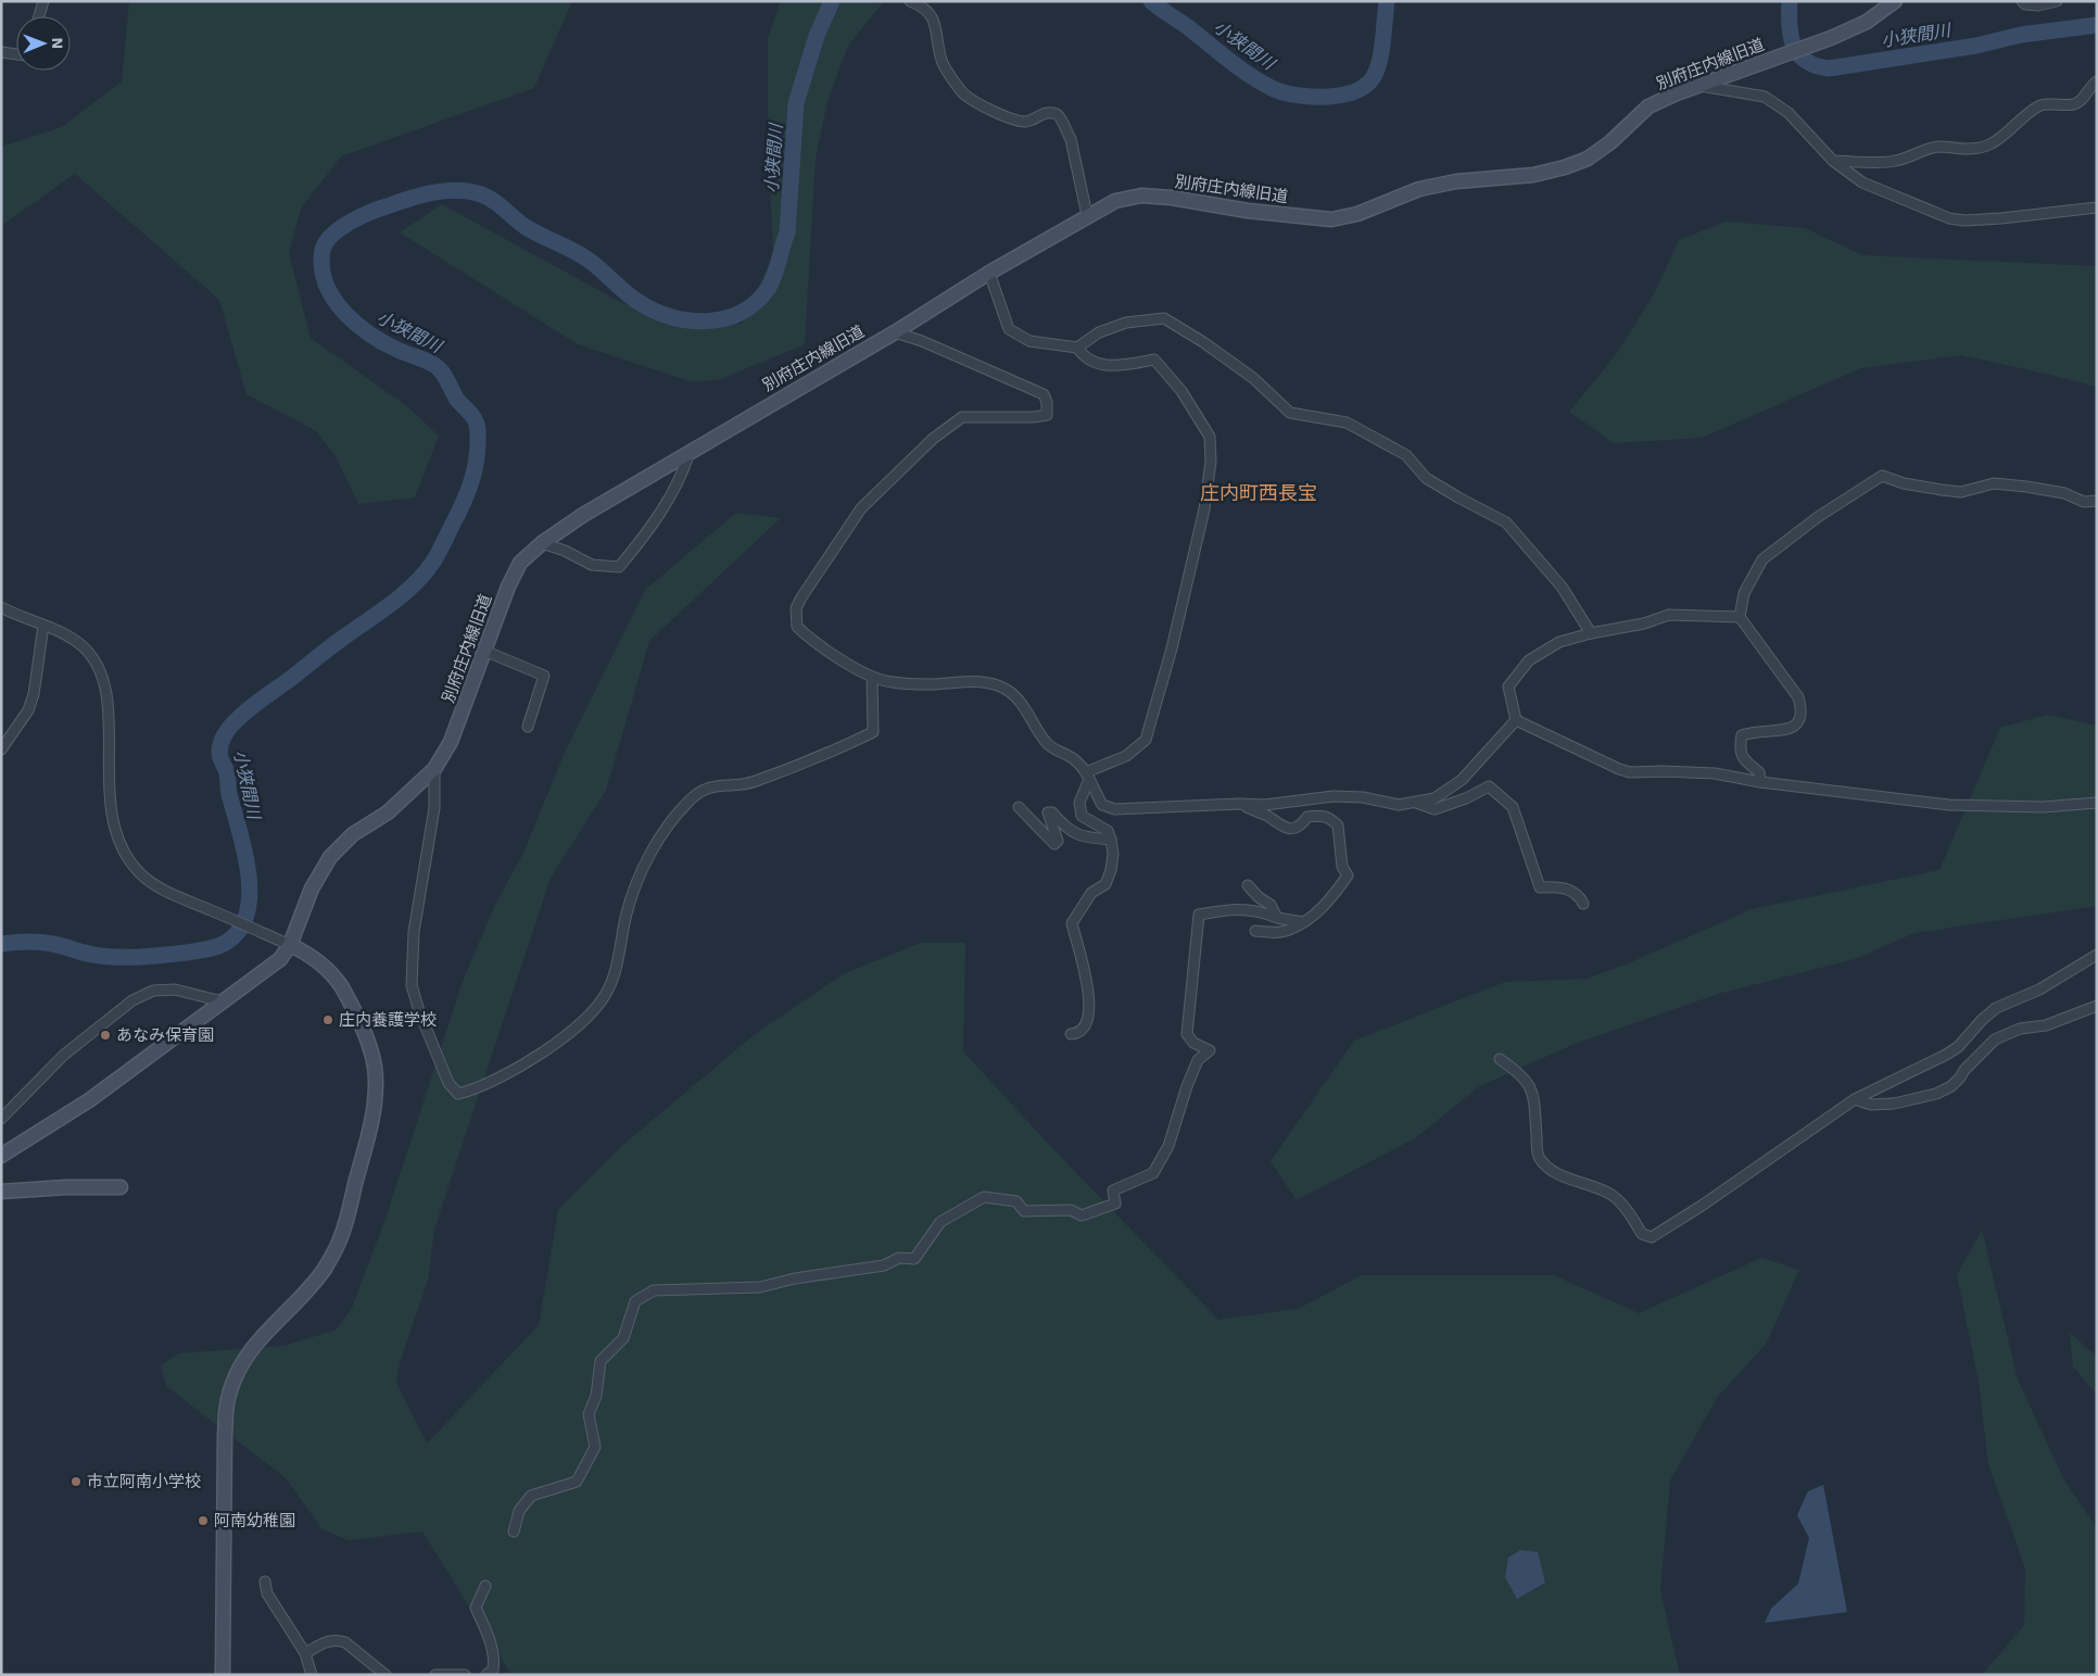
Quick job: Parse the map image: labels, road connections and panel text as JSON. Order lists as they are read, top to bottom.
{
  "streets": {
    "street": ["別府庄内線旧道"]
  },
  "districts": ["庄内町西長宝"],
  "water": ["小狭間川"],
  "places": [
    "庄内養護学校",
    "あなみ保育園",
    "市立阿南小学校",
    "阿南幼稚園"
  ],
  "north": "right"
}
